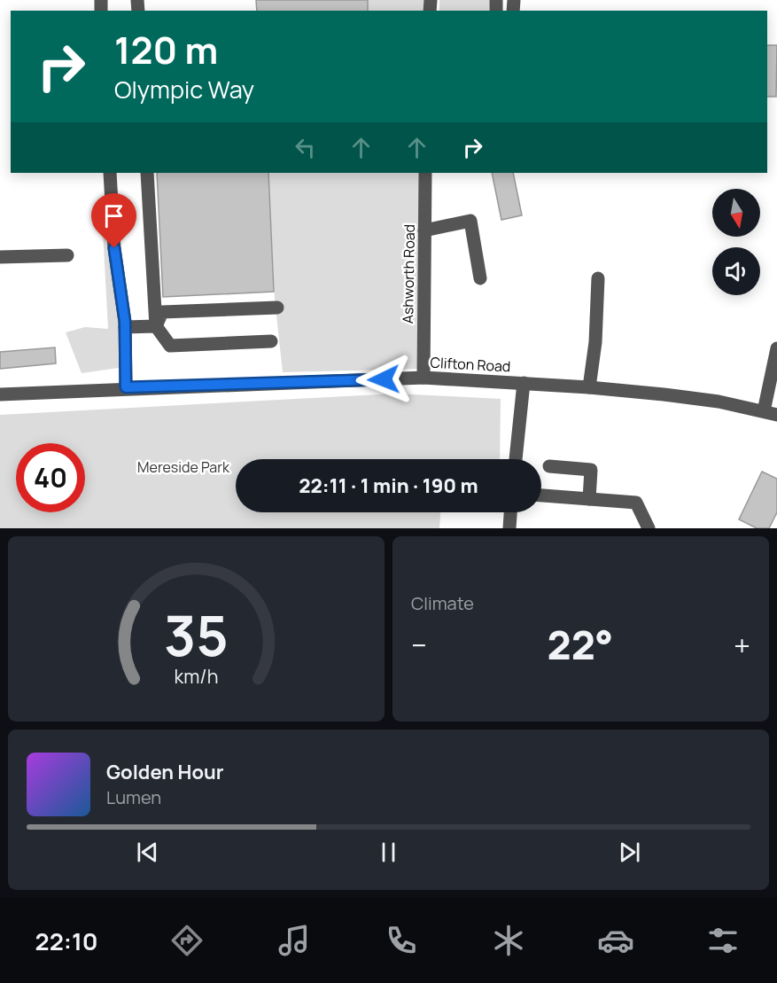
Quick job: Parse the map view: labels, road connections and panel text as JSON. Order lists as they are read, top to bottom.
{
  "streets": {
    "street": ["Ashworth Road", "Clifton Road"]
  },
  "crossings": [
    ["Ashworth Road", "Clifton Road"]
  ],
  "parks": ["Mereside Park"],
  "north": "bottom",
  "page": {
    "turn": ["120 m", "Olympic Way"],
    "limit": "40",
    "trip": "22:11 · 1 min · 190 m",
    "tile": "Climate",
    "heat": ["−", "22°", "+"],
    "song": ["Golden Hour", "Lumen"],
    "tabs": "22:10",
    "gauge": ["35", "km/h"]
  }
}
